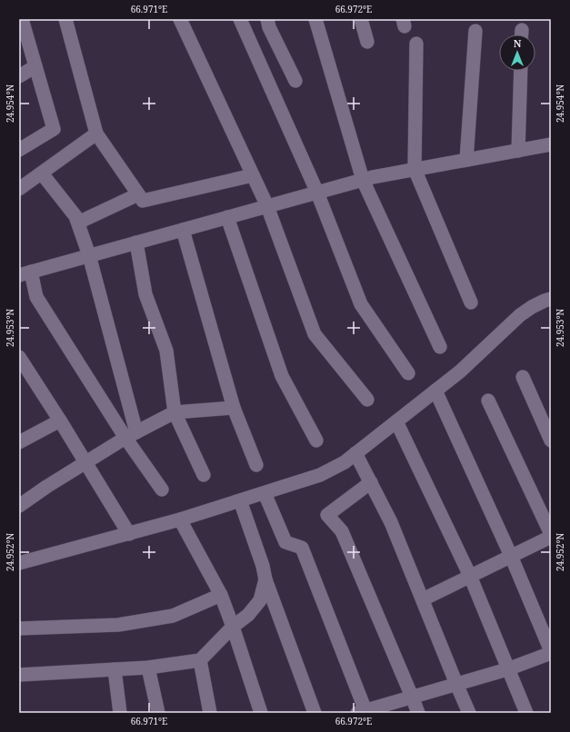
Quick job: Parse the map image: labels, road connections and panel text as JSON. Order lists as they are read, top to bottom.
{
  "north": "top",
  "coordinates": [
    "66.971°E",
    "66.972°E",
    "24.954°N",
    "24.953°N",
    "24.952°N"
  ]
}
